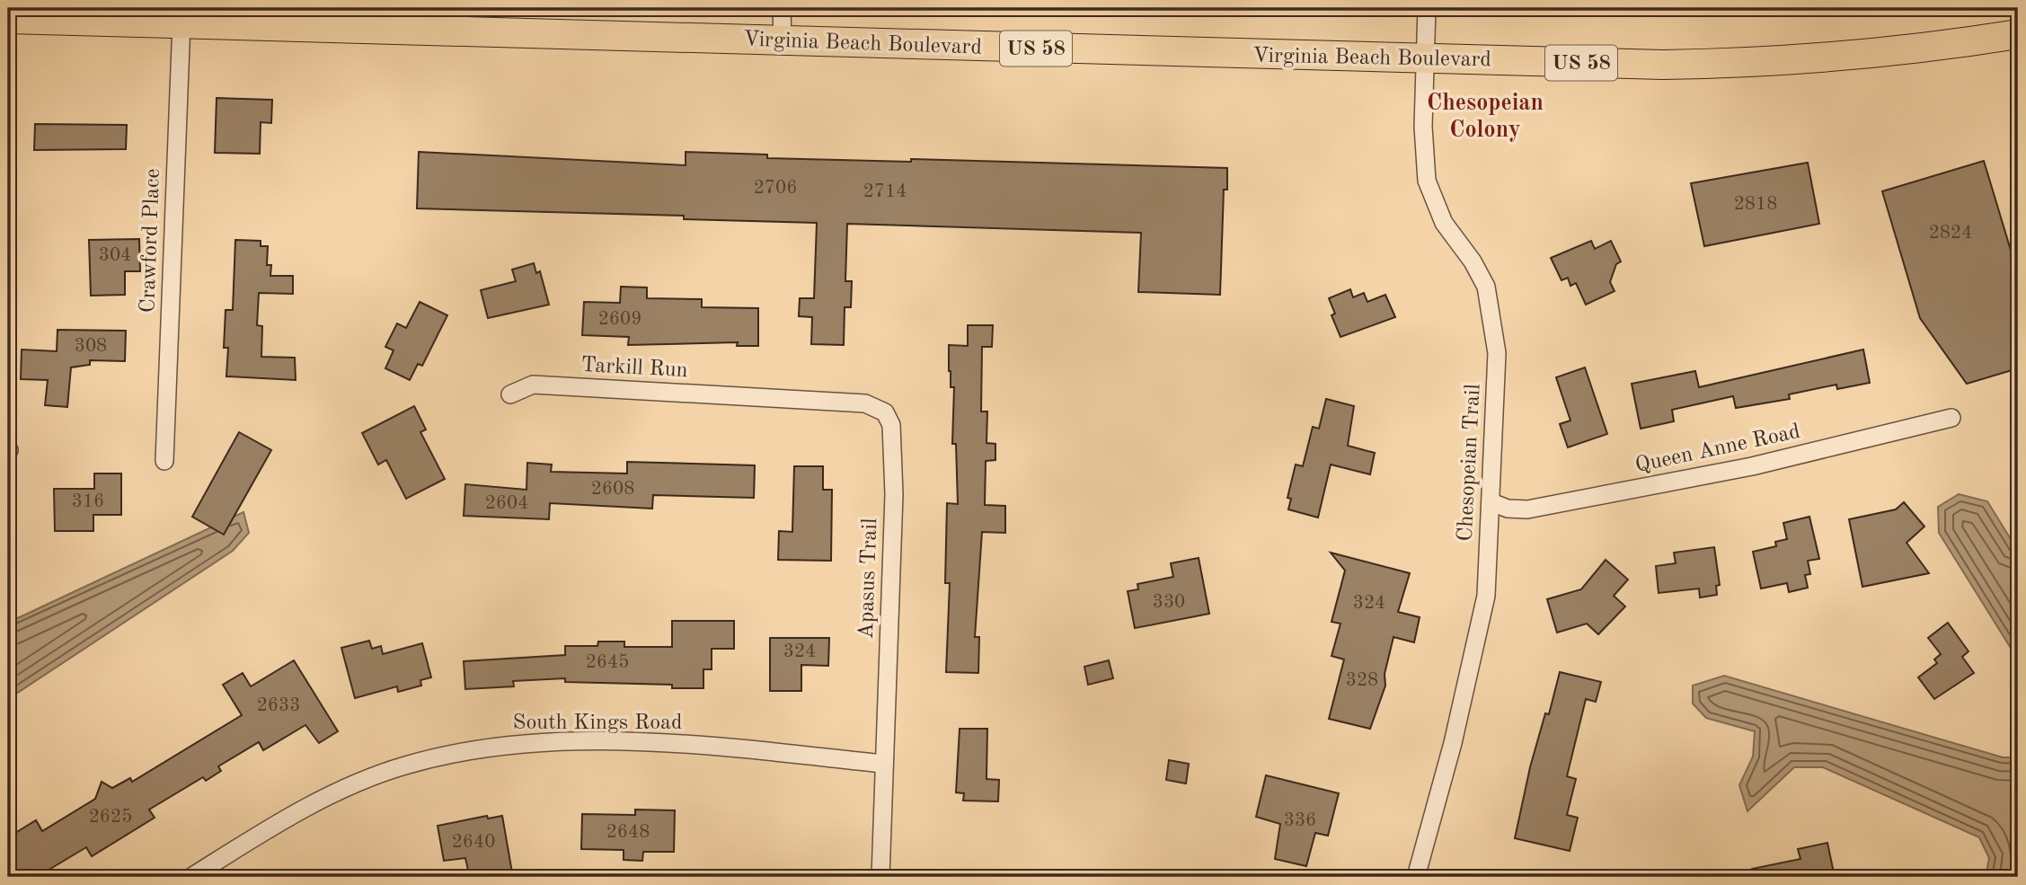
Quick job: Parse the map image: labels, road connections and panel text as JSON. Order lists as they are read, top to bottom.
{
  "streets": {
    "main road": ["Virginia Beach Boulevard", "US 58"],
    "street": [
      "Crawford Place",
      "Tarkill Run",
      "Queen Anne Road",
      "Chesopeian Trail",
      "Apasus Trail",
      "South Kings Road"
    ]
  },
  "crossings": [
    ["Virginia Beach Boulevard", "Crawford Place"],
    ["Virginia Beach Boulevard", "Chesopeian Trail"],
    ["Tarkill Run", "Apasus Trail"],
    ["Queen Anne Road", "Chesopeian Trail"],
    ["Apasus Trail", "South Kings Road"]
  ],
  "districts": ["Chesopeian Colony"],
  "house_numbers": [
    "2706",
    "2714",
    "2818",
    "2824",
    "304",
    "2609",
    "308",
    "2608",
    "316",
    "2604",
    "330",
    "324",
    "324",
    "2645",
    "328",
    "2633",
    "2625",
    "336",
    "2648",
    "2640"
  ]
}
